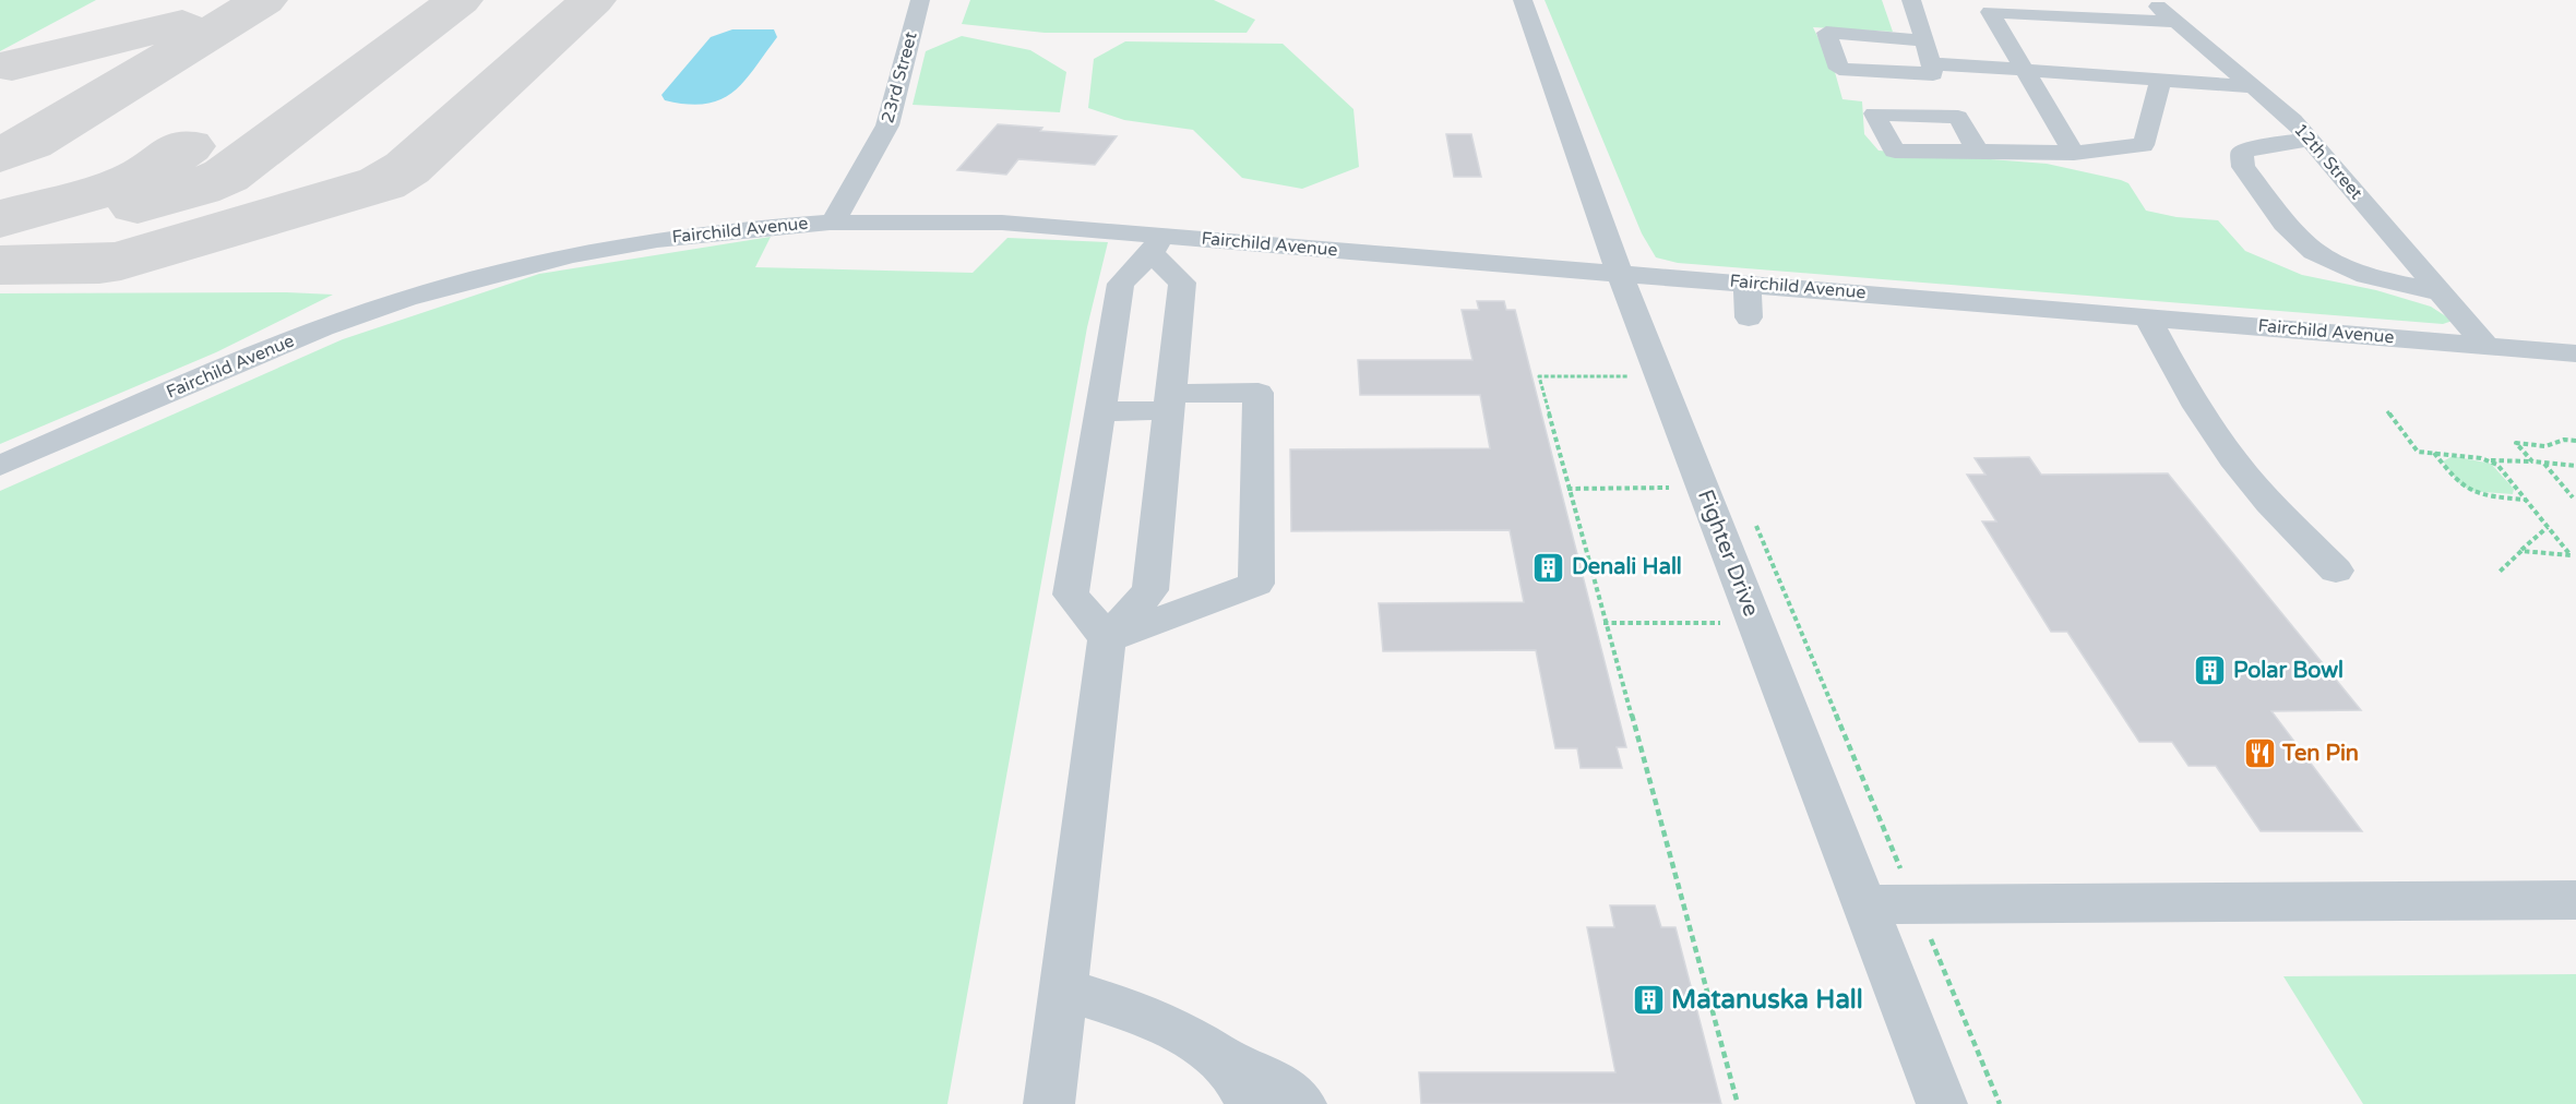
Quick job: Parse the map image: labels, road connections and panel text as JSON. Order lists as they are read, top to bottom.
{
  "streets": {
    "street": [
      "23rd Street",
      "12th Street",
      "Fairchild Avenue",
      "Fighter Drive"
    ]
  },
  "crossings": [
    ["23rd Street", "Fairchild Avenue"],
    ["12th Street", "Fairchild Avenue"],
    ["Fairchild Avenue", "Fighter Drive"]
  ],
  "places": {
    "building": ["Denali Hall", "Polar Bowl", "Matanuska Hall"],
    "restaurant": ["Ten Pin"]
  }
}
